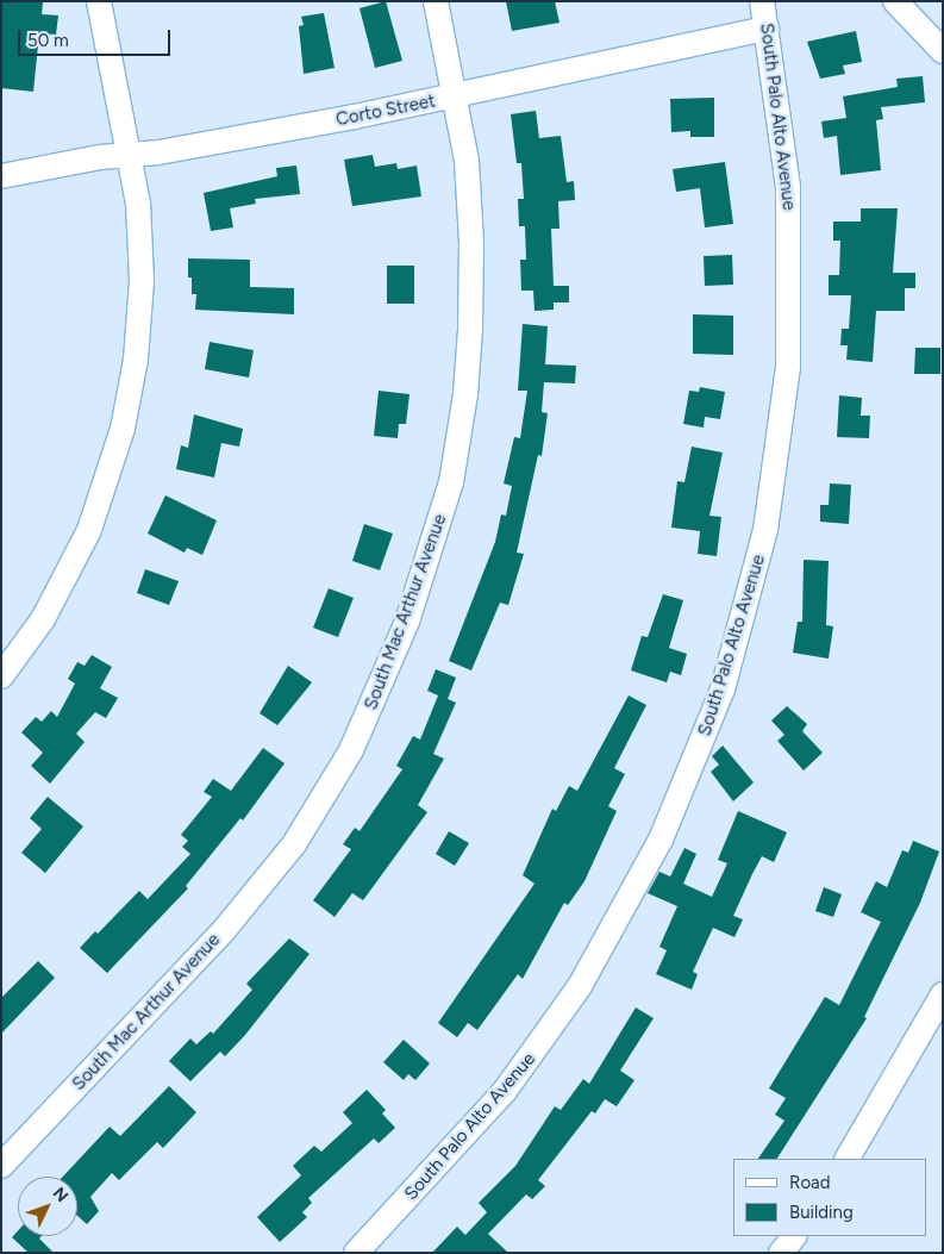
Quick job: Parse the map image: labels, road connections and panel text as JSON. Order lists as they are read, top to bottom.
{
  "streets": {
    "street": ["Corto Street", "South Palo Alto Avenue", "South Mac Arthur Avenue"]
  },
  "crossings": [
    ["Corto Street", "South Palo Alto Avenue"],
    ["Corto Street", "South Mac Arthur Avenue"]
  ],
  "legend": ["Road", "Building"],
  "scale_bar": "50 m",
  "north": "top right"
}
